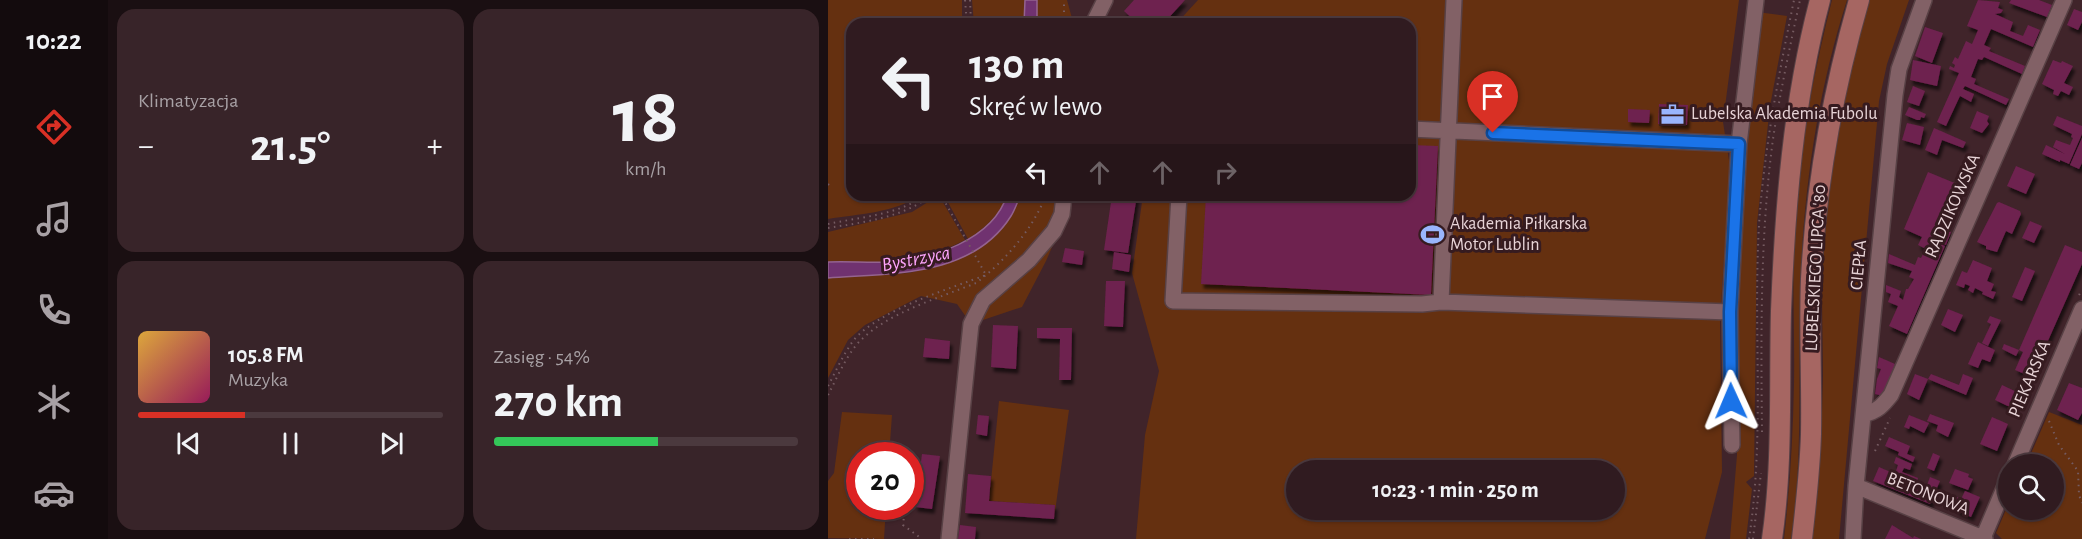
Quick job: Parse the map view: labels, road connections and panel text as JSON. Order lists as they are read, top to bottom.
{
  "streets": {
    "main road": ["LUBELSKIEGO LIPCA '80"],
    "street": [
      "RADZIKOWSKA",
      "CIEPŁA",
      "PIEKARSKA",
      "BETONOWA"
    ]
  },
  "crossings": [
    ["RADZIKOWSKA", "CIEPŁA"],
    ["CIEPŁA", "BETONOWA"]
  ],
  "water": ["Bystrzyca"],
  "places": {
    "office": ["Lubelska Akademia Fubolu"],
    "sports": ["Akademia Piłkarska Motor Lublin"]
  },
  "page": {
    "tabs": "10:22",
    "tile": [
      "Klimatyzacja",
      ["18", "km/h"],
      ["Zasięg · 54%", "270 km"]
    ],
    "turn": ["130 m", "Skręć w lewo"],
    "heat": ["−", "21.5°", "+"],
    "song": ["105.8 FM", "Muzyka"],
    "limit": "20",
    "trip": "10:23 · 1 min · 250 m"
  }
}
